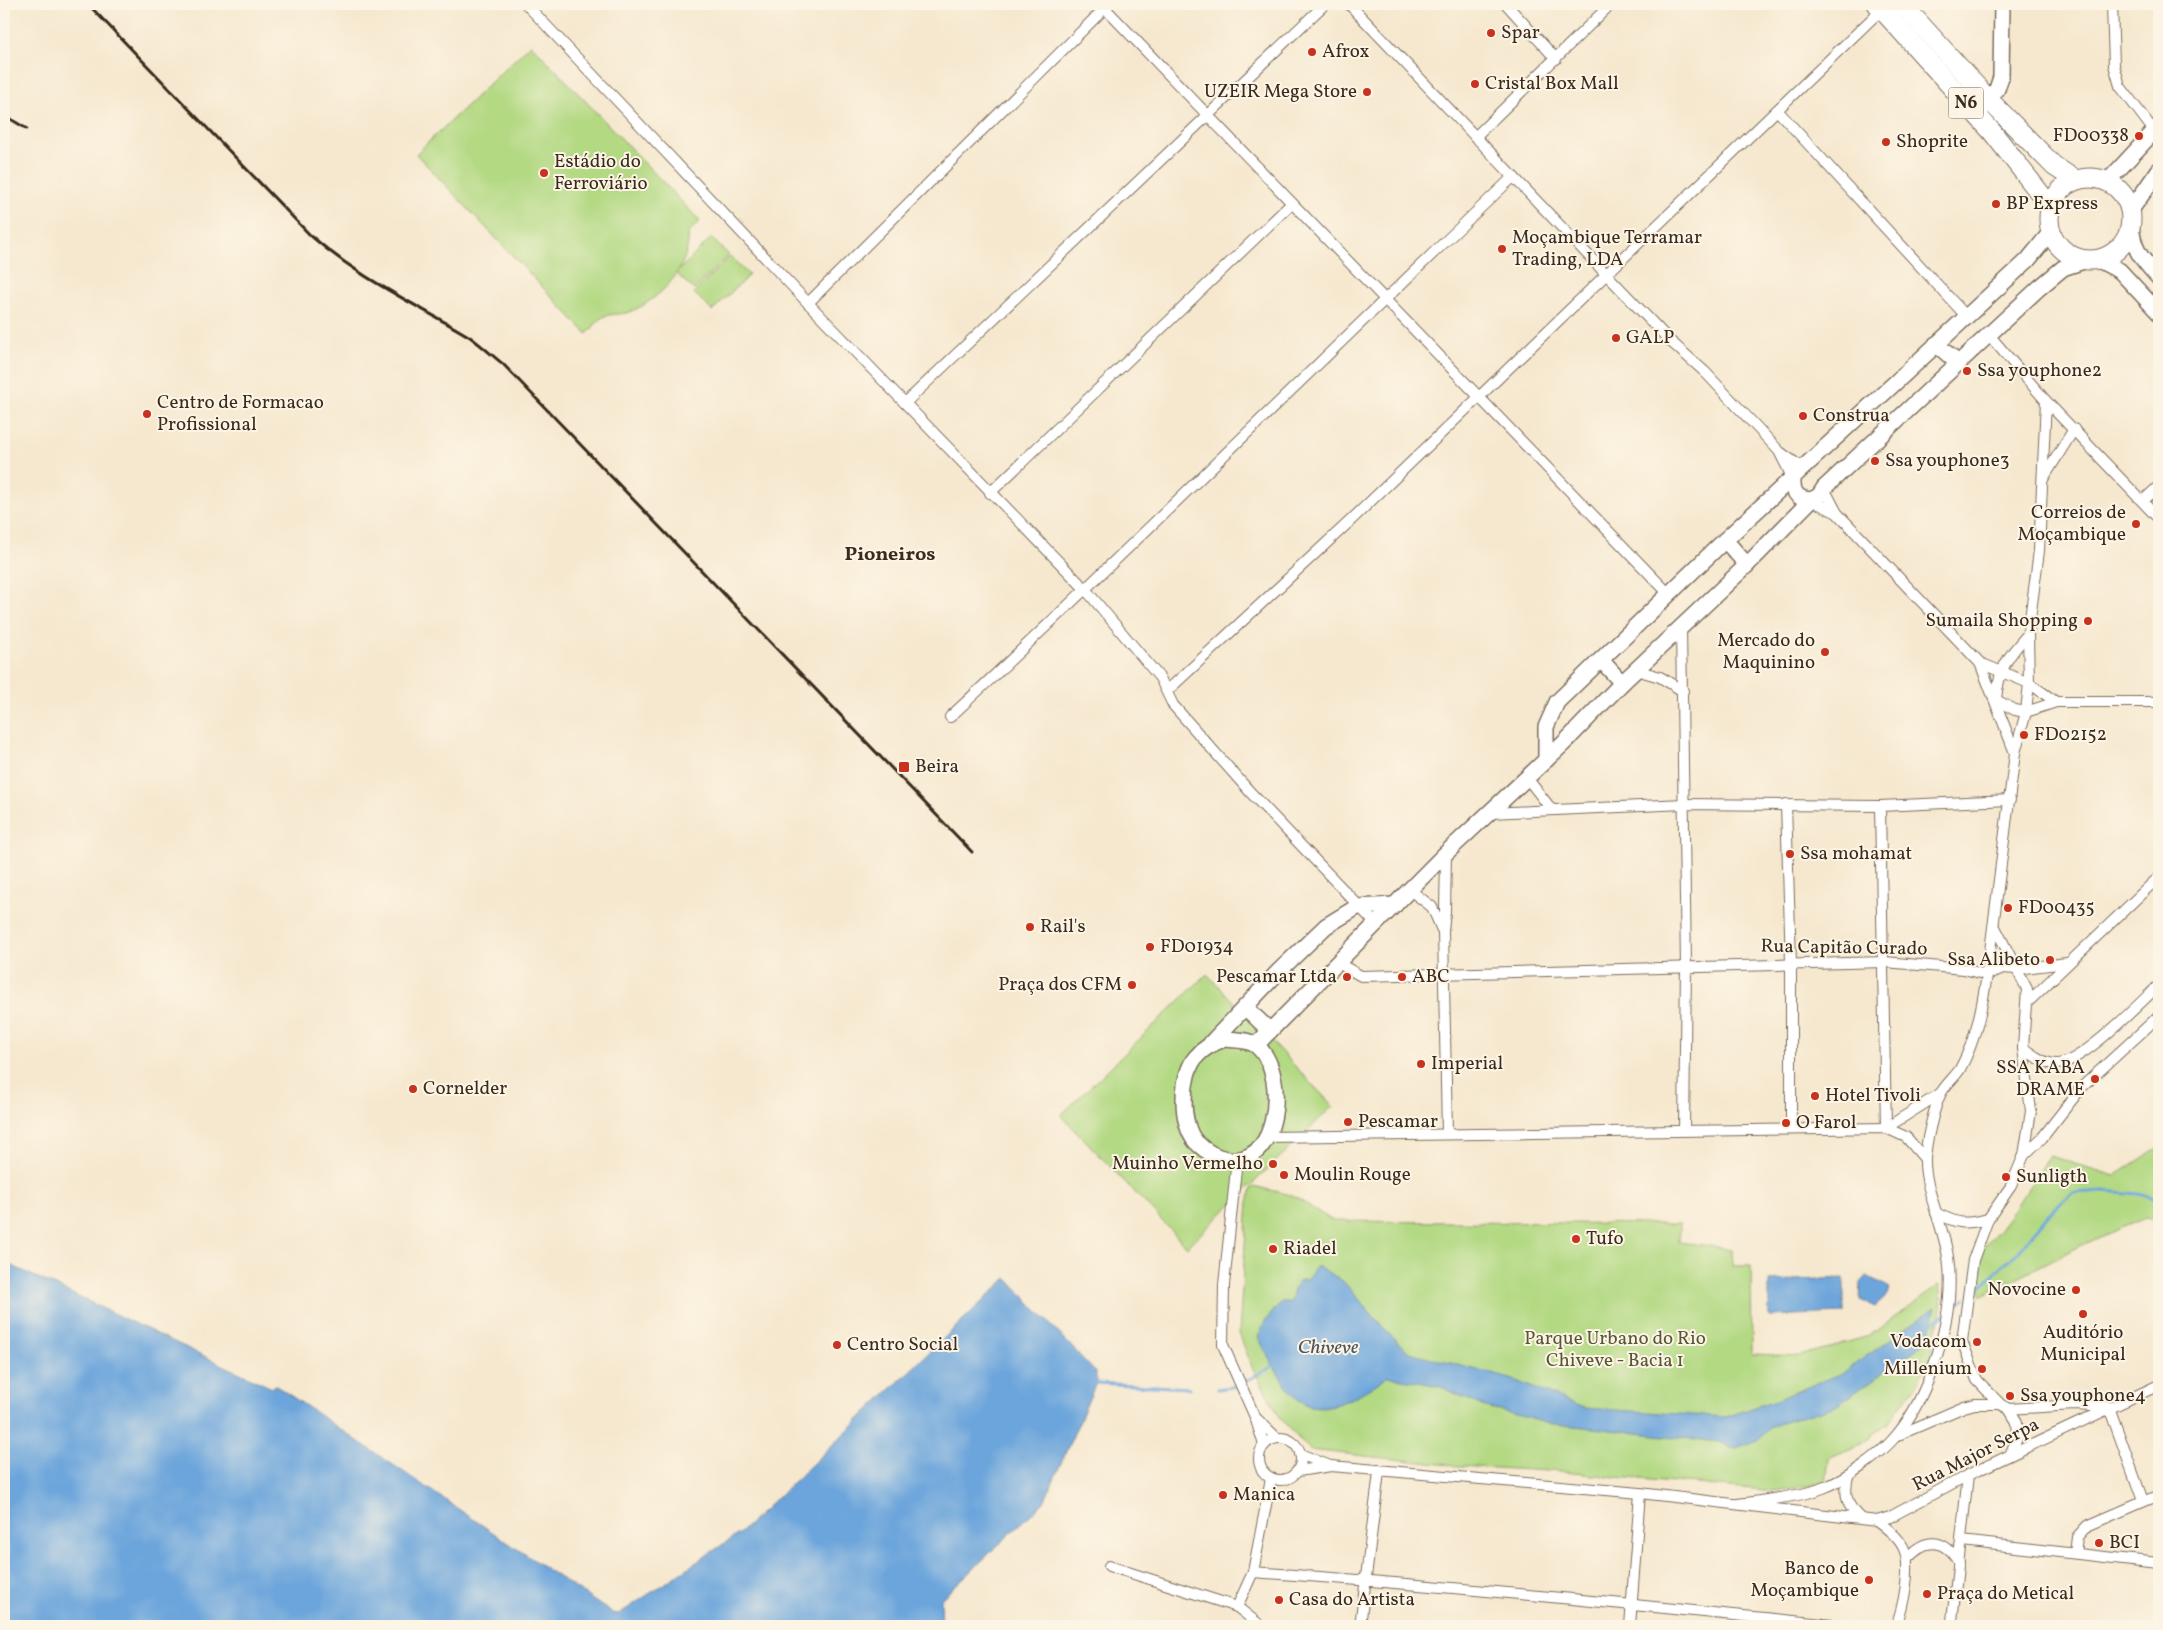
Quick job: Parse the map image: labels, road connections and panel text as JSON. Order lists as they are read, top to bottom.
{
  "streets": {
    "highway": ["N6"],
    "street": ["Rua Capitão Curado", "Rua Major Serpa"]
  },
  "districts": ["Pioneiros"],
  "water": ["Chiveve"],
  "parks": ["Parque Urbano do Rio Chiveve - Bacia 1"],
  "places": {
    "other": [
      "Spar",
      "Afrox",
      "Cristal Box Mall",
      "UZEIR Mega Store",
      "FD00338",
      "Shoprite",
      "Estádio do Ferroviário",
      "BP Express",
      "Moçambique Terramar Trading, LDA",
      "GALP",
      "Ssa youphone2",
      "Centro de Formacao Profissional",
      "Construa",
      "Ssa youphone3",
      "Correios de Moçambique",
      "Sumaila Shopping",
      "Mercado do Maquinino",
      "FD02152",
      "Ssa mohamat",
      "FD00435",
      "Rail's",
      "FD01934",
      "Ssa Alibeto",
      "Pescamar Ltda",
      "ABC",
      "Praça dos CFM",
      "Imperial",
      "SSA KABA DRAME",
      "Cornelder",
      "Hotel Tivoli",
      "Pescamar",
      "O Farol",
      "Muinho Vermelho",
      "Moulin Rouge",
      "Sunligth",
      "Tufo",
      "Riadel",
      "Novocine",
      "Auditório Municipal",
      "Vodacom",
      "Centro Social",
      "Millenium",
      "Ssa youphone4",
      "Manica",
      "BCI",
      "Banco de Moçambique",
      "Praça do Metical",
      "Casa do Artista"
    ],
    "transit": ["Beira"]
  }
}
